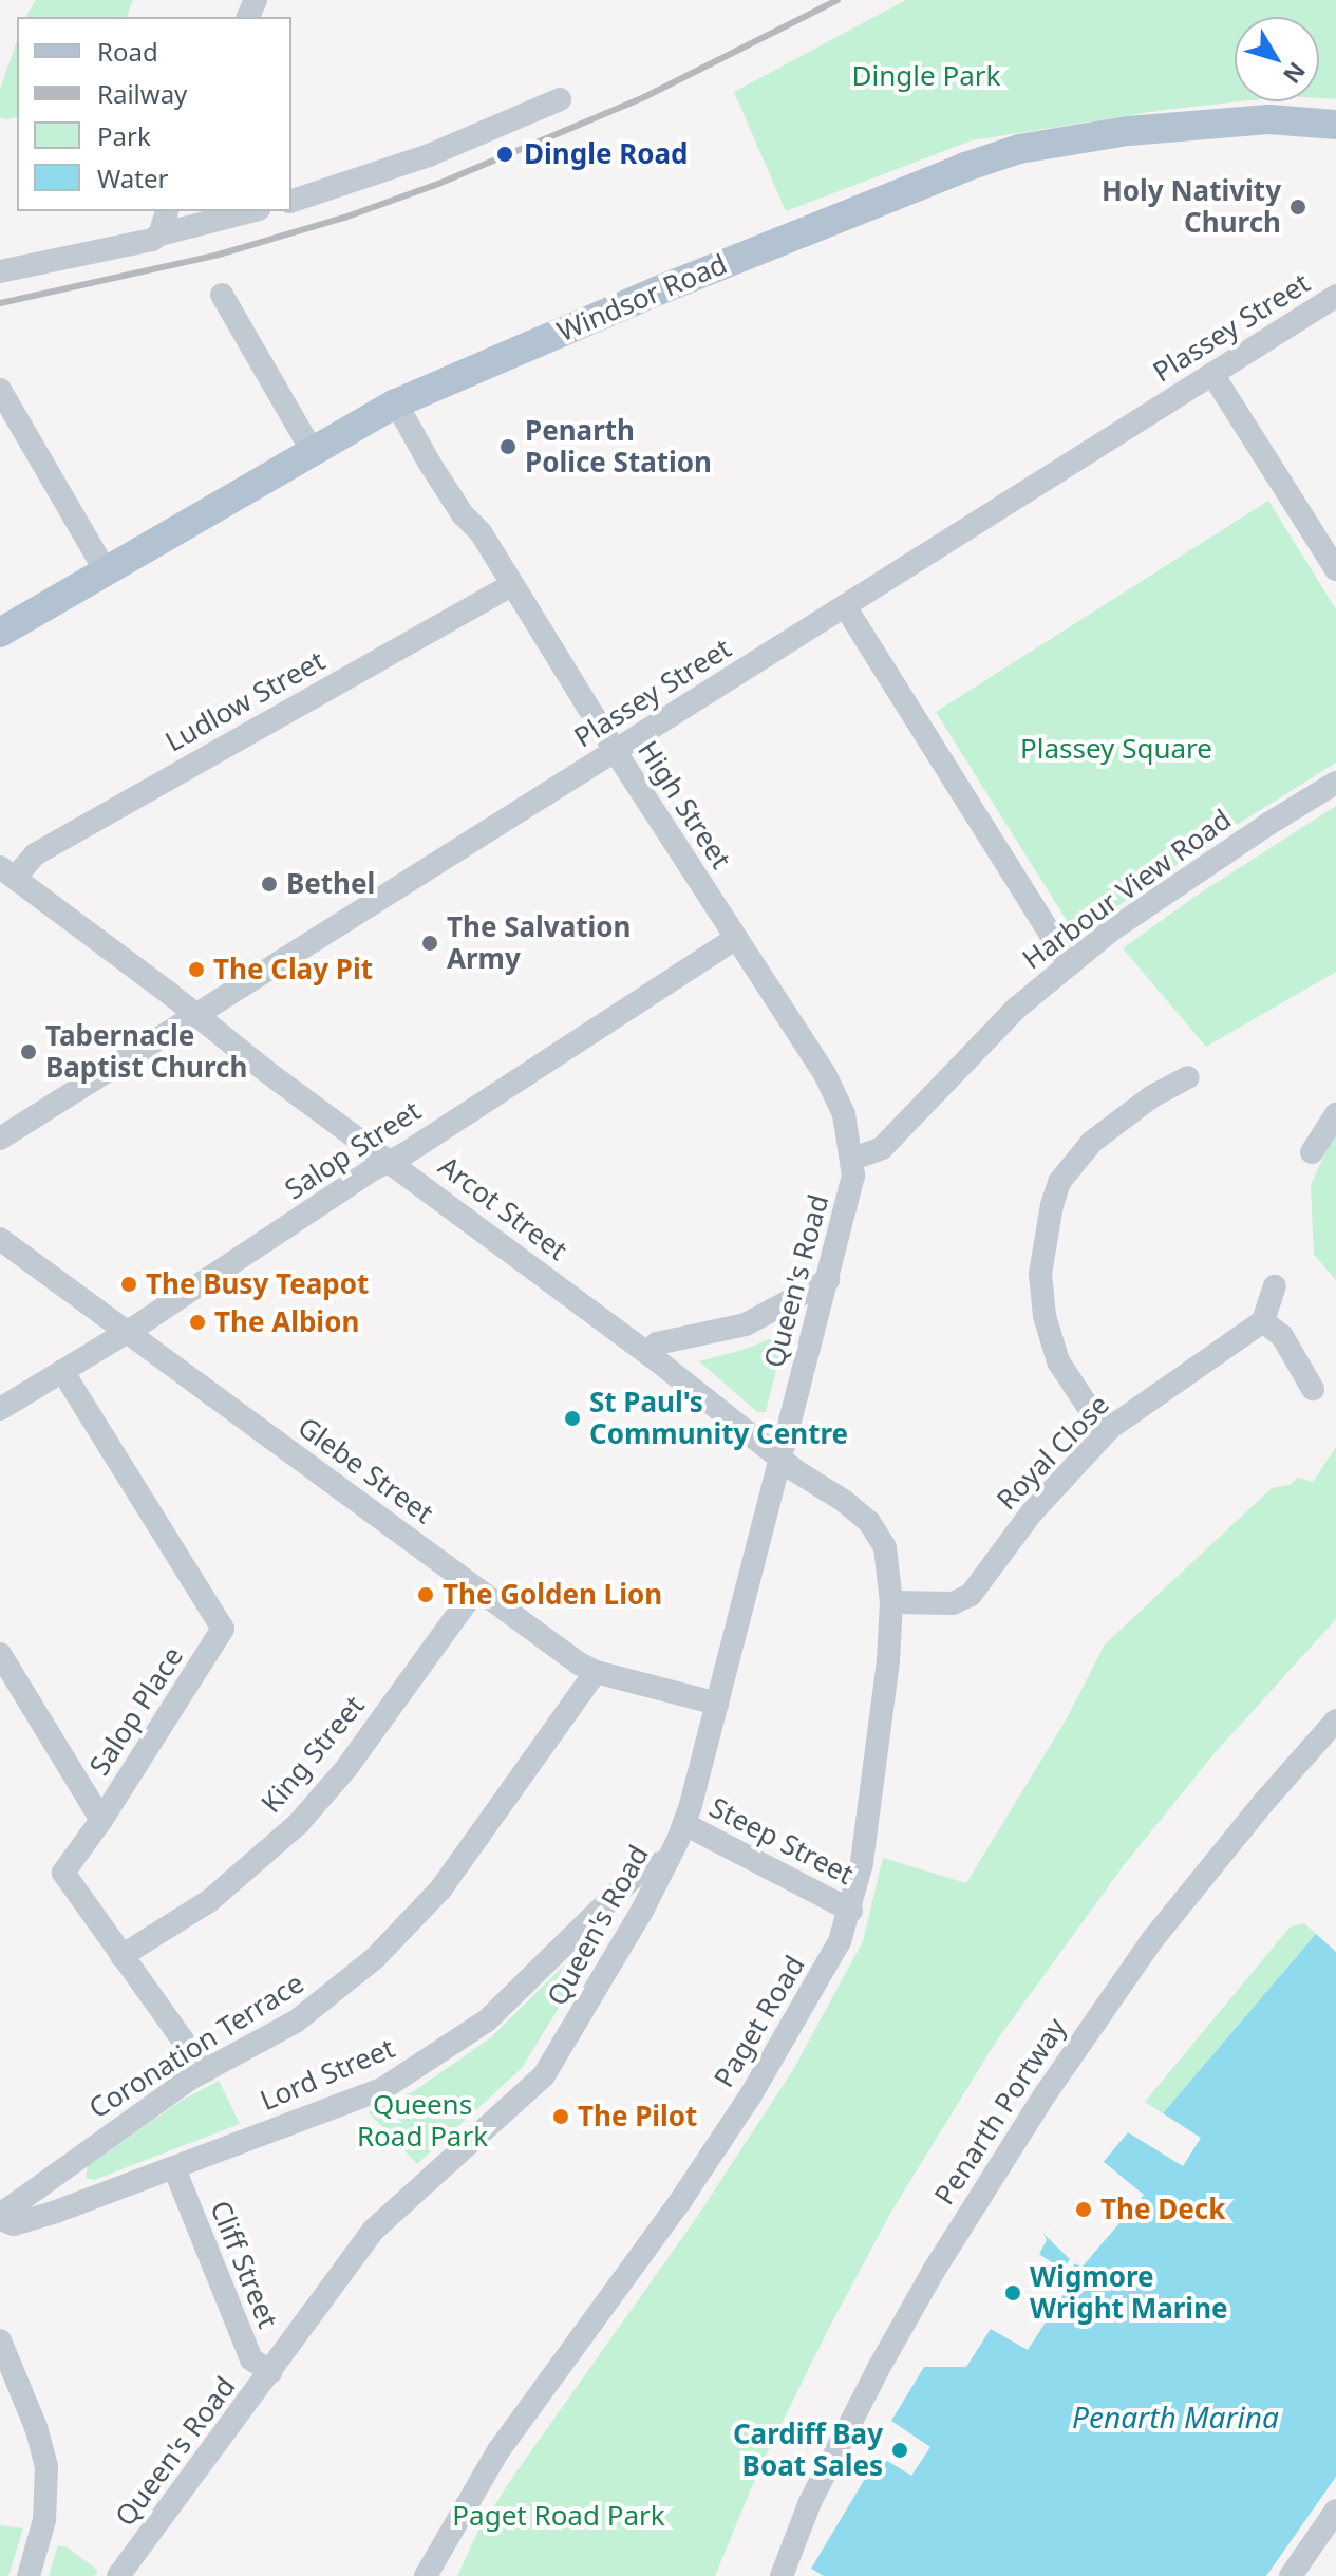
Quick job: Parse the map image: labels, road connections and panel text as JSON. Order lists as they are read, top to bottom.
{
  "streets": {
    "main road": ["Windsor Road"],
    "street": [
      "Plassey Street",
      "Ludlow Street",
      "High Street",
      "Harbour View Road",
      "Salop Street",
      "Arcot Street",
      "Queen's Road",
      "Royal Close",
      "Glebe Street",
      "Salop Place",
      "King Street",
      "Steep Street",
      "Paget Road",
      "Coronation Terrace",
      "Lord Street",
      "Penarth Portway",
      "Cliff Street"
    ]
  },
  "crossings": [
    ["Windsor Road", "High Street"],
    ["Plassey Street", "High Street"],
    ["Plassey Street", "Arcot Street"],
    ["Ludlow Street", "High Street"],
    ["Ludlow Street", "Arcot Street"],
    ["High Street", "Harbour View Road"],
    ["High Street", "Salop Street"],
    ["High Street", "Queen's Road"],
    ["Harbour View Road", "Queen's Road"],
    ["Salop Street", "Arcot Street"],
    ["Salop Street", "Glebe Street"],
    ["Salop Street", "Salop Place"],
    ["Arcot Street", "Queen's Road"],
    ["Arcot Street", "Paget Road"],
    ["Queen's Road", "Glebe Street"],
    ["Queen's Road", "Steep Street"],
    ["Queen's Road", "Paget Road"],
    ["Queen's Road", "Lord Street"],
    ["Queen's Road", "Cliff Street"],
    ["Royal Close", "Paget Road"],
    ["Glebe Street", "King Street"],
    ["Glebe Street", "Coronation Terrace"],
    ["Salop Place", "King Street"],
    ["Salop Place", "Coronation Terrace"],
    ["Steep Street", "Paget Road"],
    ["Coronation Terrace", "Lord Street"],
    ["Lord Street", "Cliff Street"]
  ],
  "water": ["Penarth Marina"],
  "parks": [
    "Dingle Park",
    "Plassey Square",
    "Queens Road Park",
    "Paget Road Park"
  ],
  "places": [
    "Dingle Road",
    "Holy Nativity Church",
    "Penarth Police Station",
    "Bethel",
    "The Salvation Army",
    "The Clay Pit",
    "Tabernacle Baptist Church",
    "The Busy Teapot",
    "The Albion",
    "St Paul's Community Centre",
    "The Golden Lion",
    "The Pilot",
    "The Deck",
    "Wigmore Wright Marine",
    "Cardiff Bay Boat Sales"
  ],
  "legend": [
    "Road",
    "Railway",
    "Park",
    "Water"
  ],
  "north": "bottom right"
}
